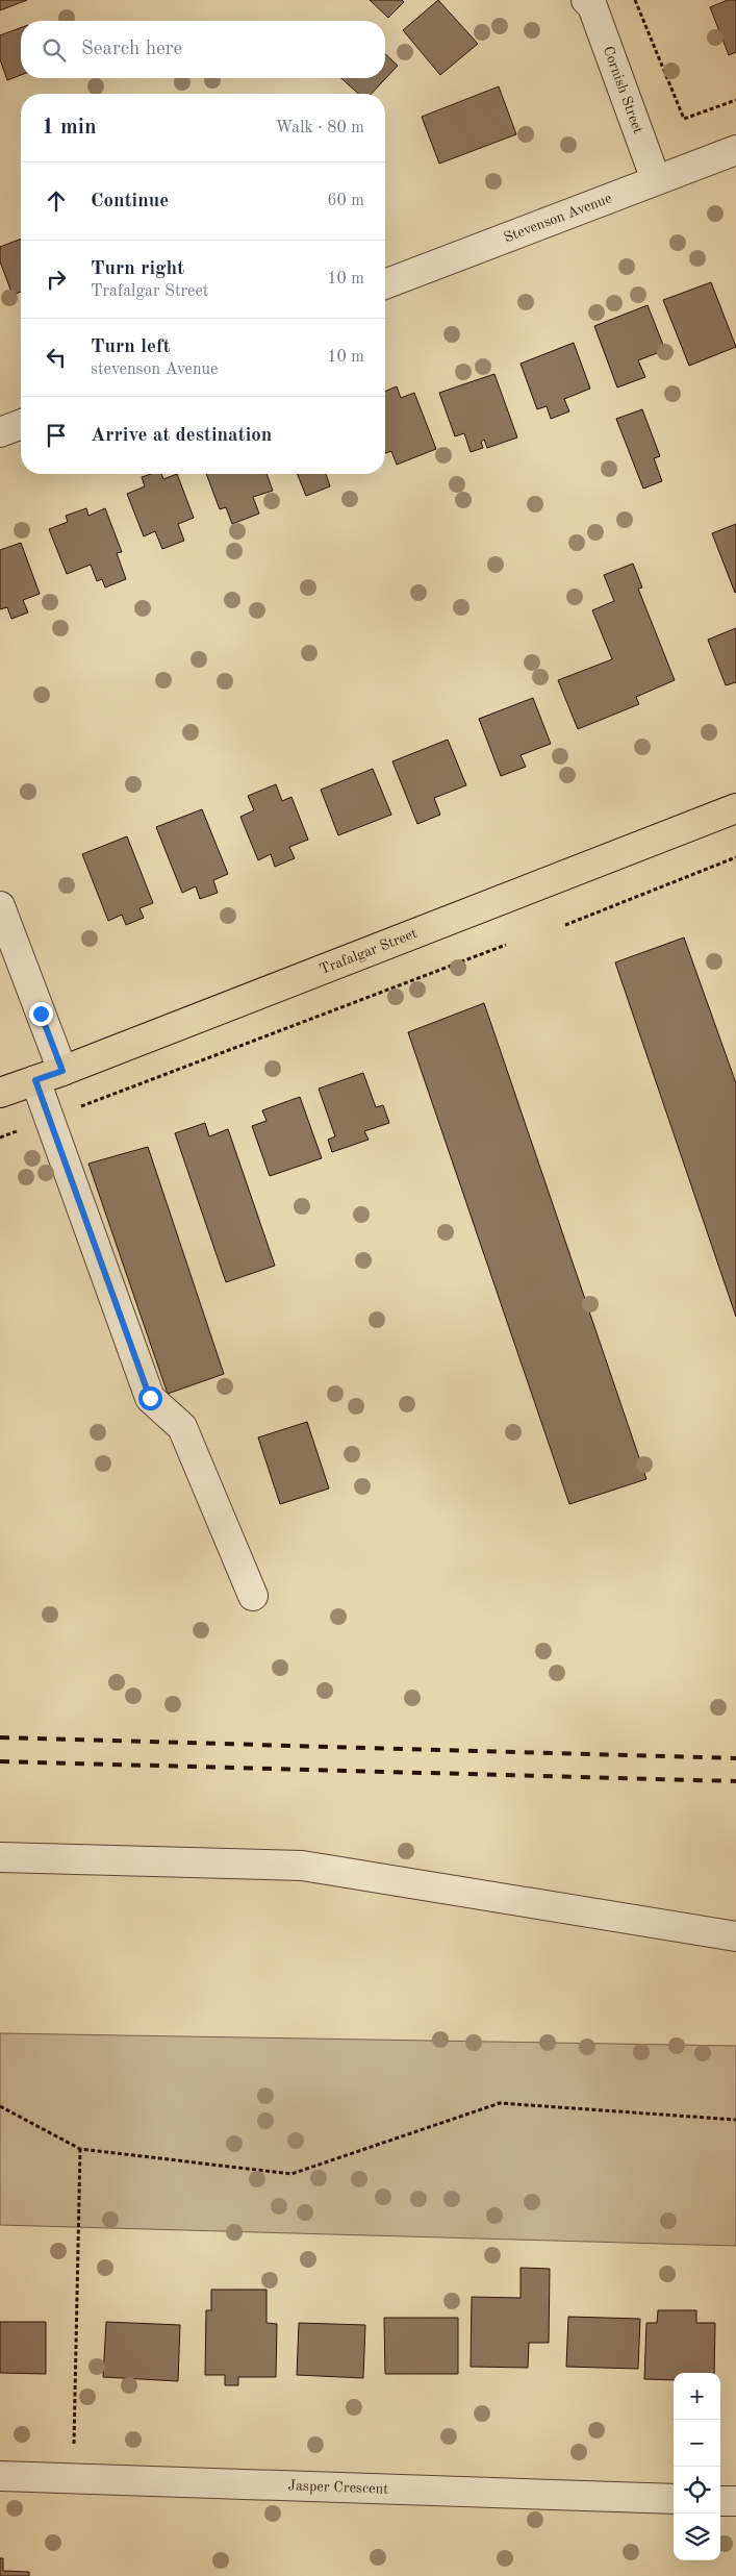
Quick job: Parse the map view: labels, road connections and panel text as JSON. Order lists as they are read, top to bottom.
{
  "streets": {
    "main road": ["Trafalgar Street"],
    "street": ["Cornish Street", "Stevenson Avenue", "Jasper Crescent"]
  },
  "crossings": [
    ["Cornish Street", "Stevenson Avenue"]
  ],
  "page": {
    "search": "Search here",
    "heading": ["1 min", "Walk · 80 m"],
    "list": [
      ["Continue", "60 m"],
      ["Turn right", "Trafalgar Street", "10 m"],
      ["Turn left", "stevenson Avenue", "10 m"],
      "Arrive at destination"
    ],
    "map_buttons": ["+", "−"]
  }
}
